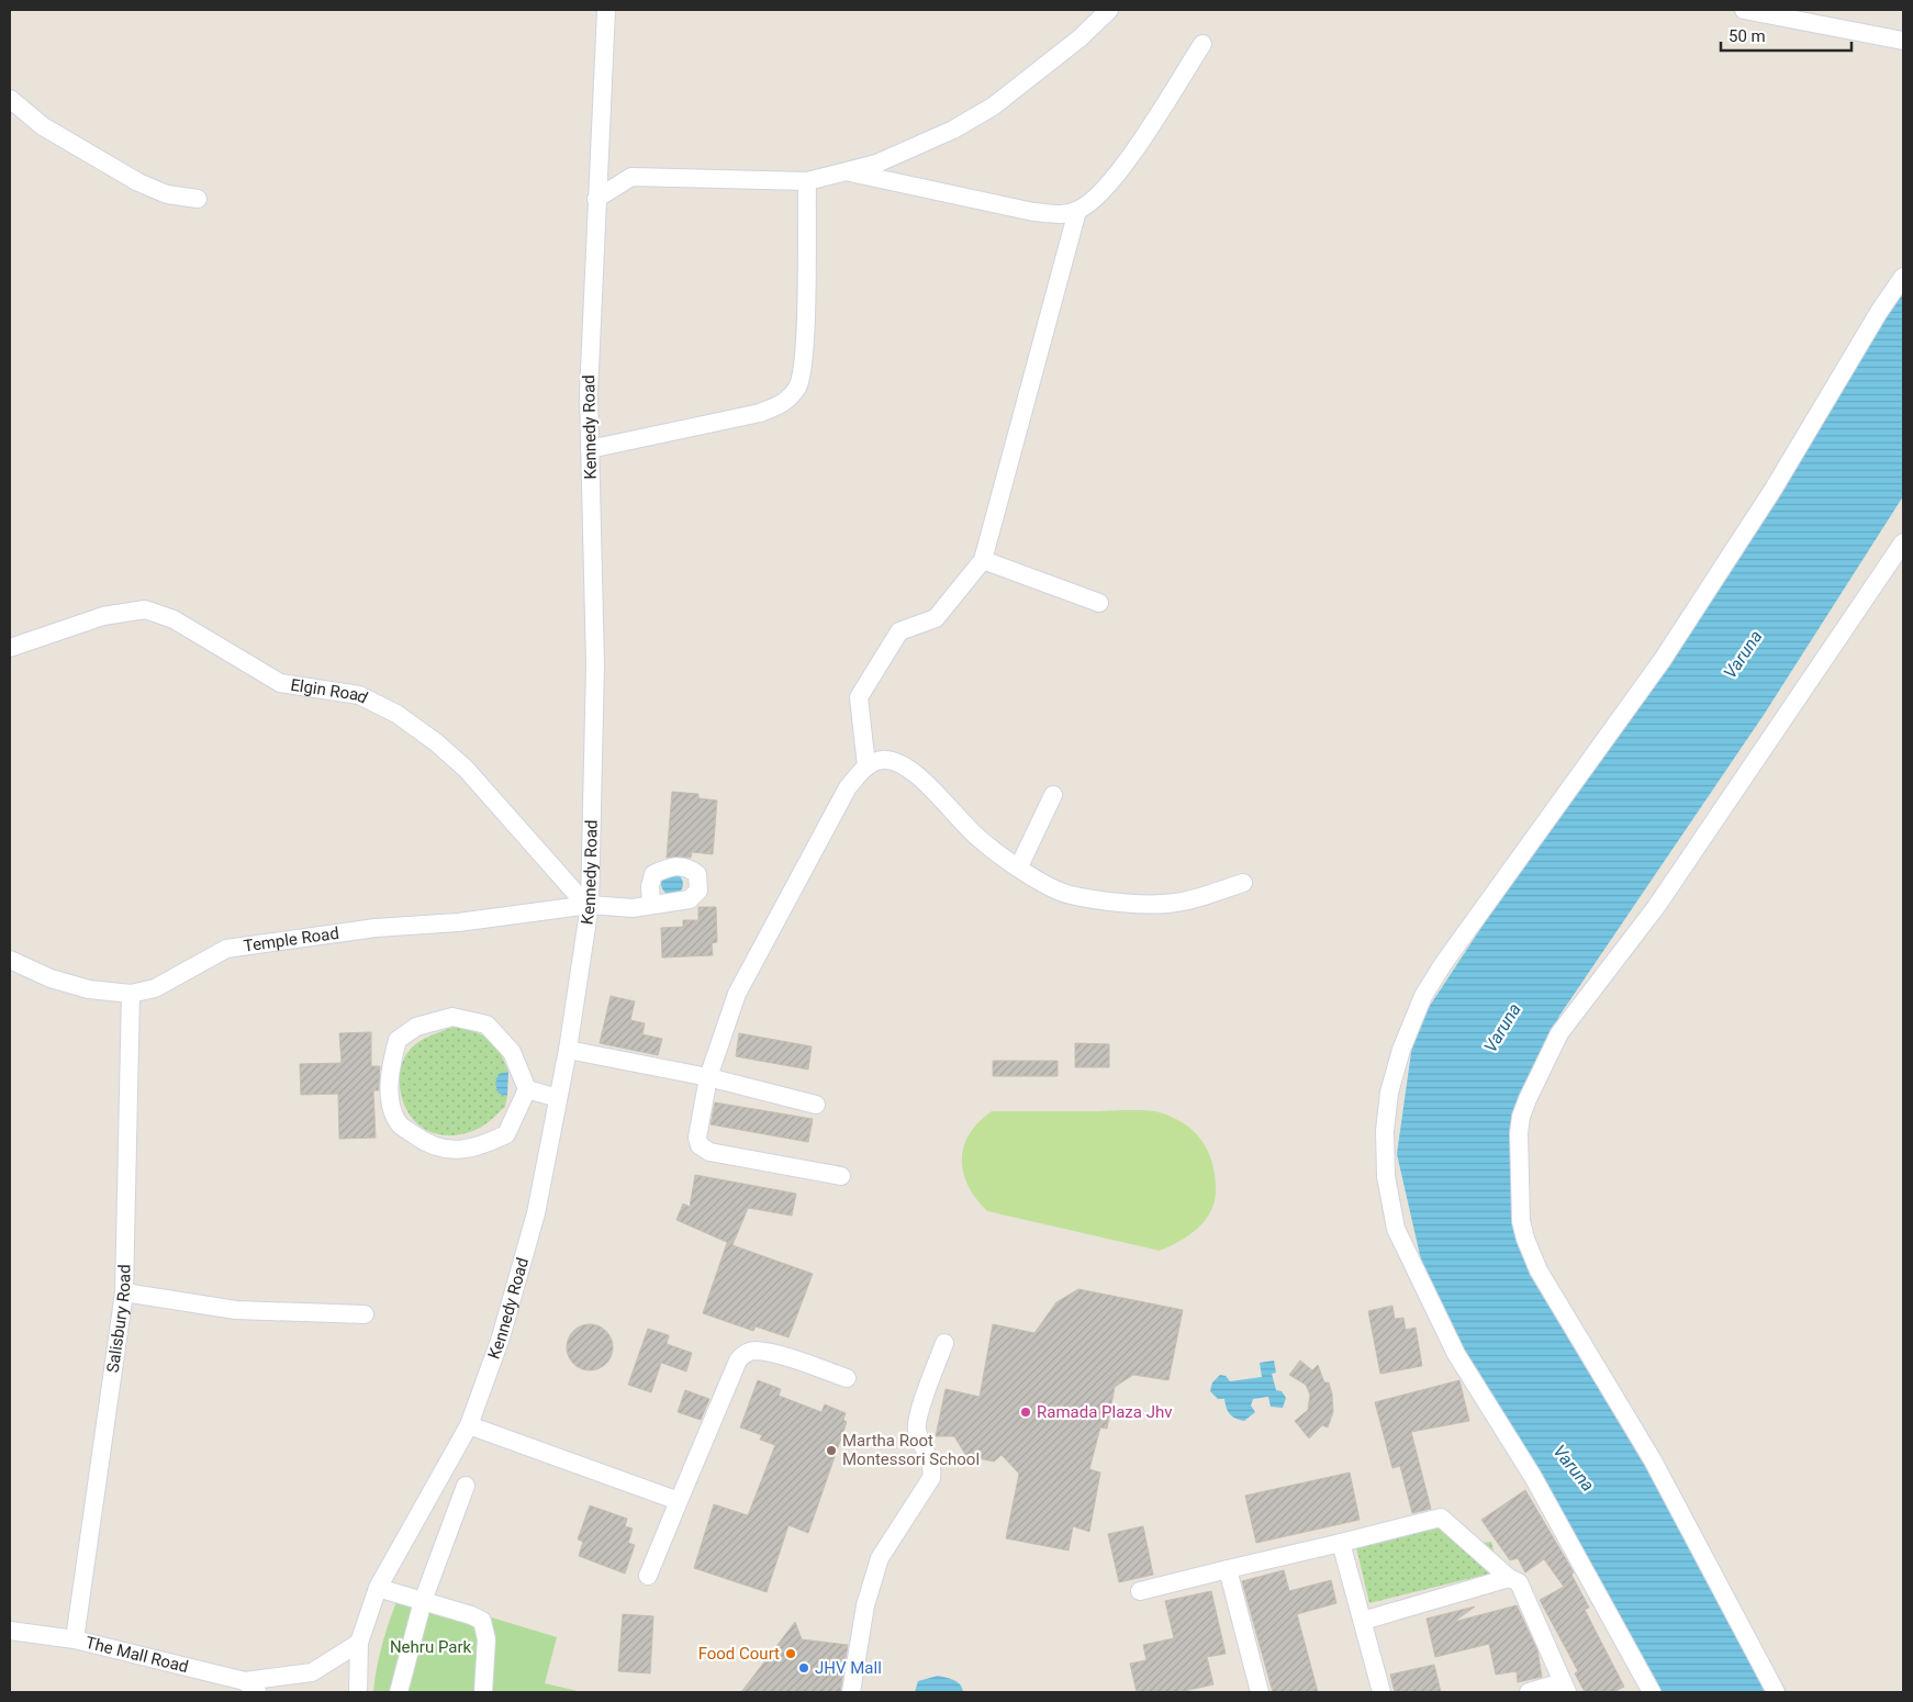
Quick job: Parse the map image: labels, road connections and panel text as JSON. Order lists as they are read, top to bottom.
{
  "streets": {
    "street": [
      "Kennedy Road",
      "Elgin Road",
      "Temple Road",
      "Salisbury Road",
      "The Mall Road"
    ]
  },
  "crossings": [
    ["Kennedy Road", "Elgin Road"],
    ["Kennedy Road", "Temple Road"],
    ["Elgin Road", "Temple Road"],
    ["Temple Road", "Salisbury Road"],
    ["Salisbury Road", "The Mall Road"]
  ],
  "water": ["Varuna"],
  "parks": ["Nehru Park"],
  "places": [
    "Ramada Plaza Jhv",
    "Martha Root Montessori School",
    "Food Court",
    "JHV Mall"
  ],
  "scale_bar": "50 m"
}
